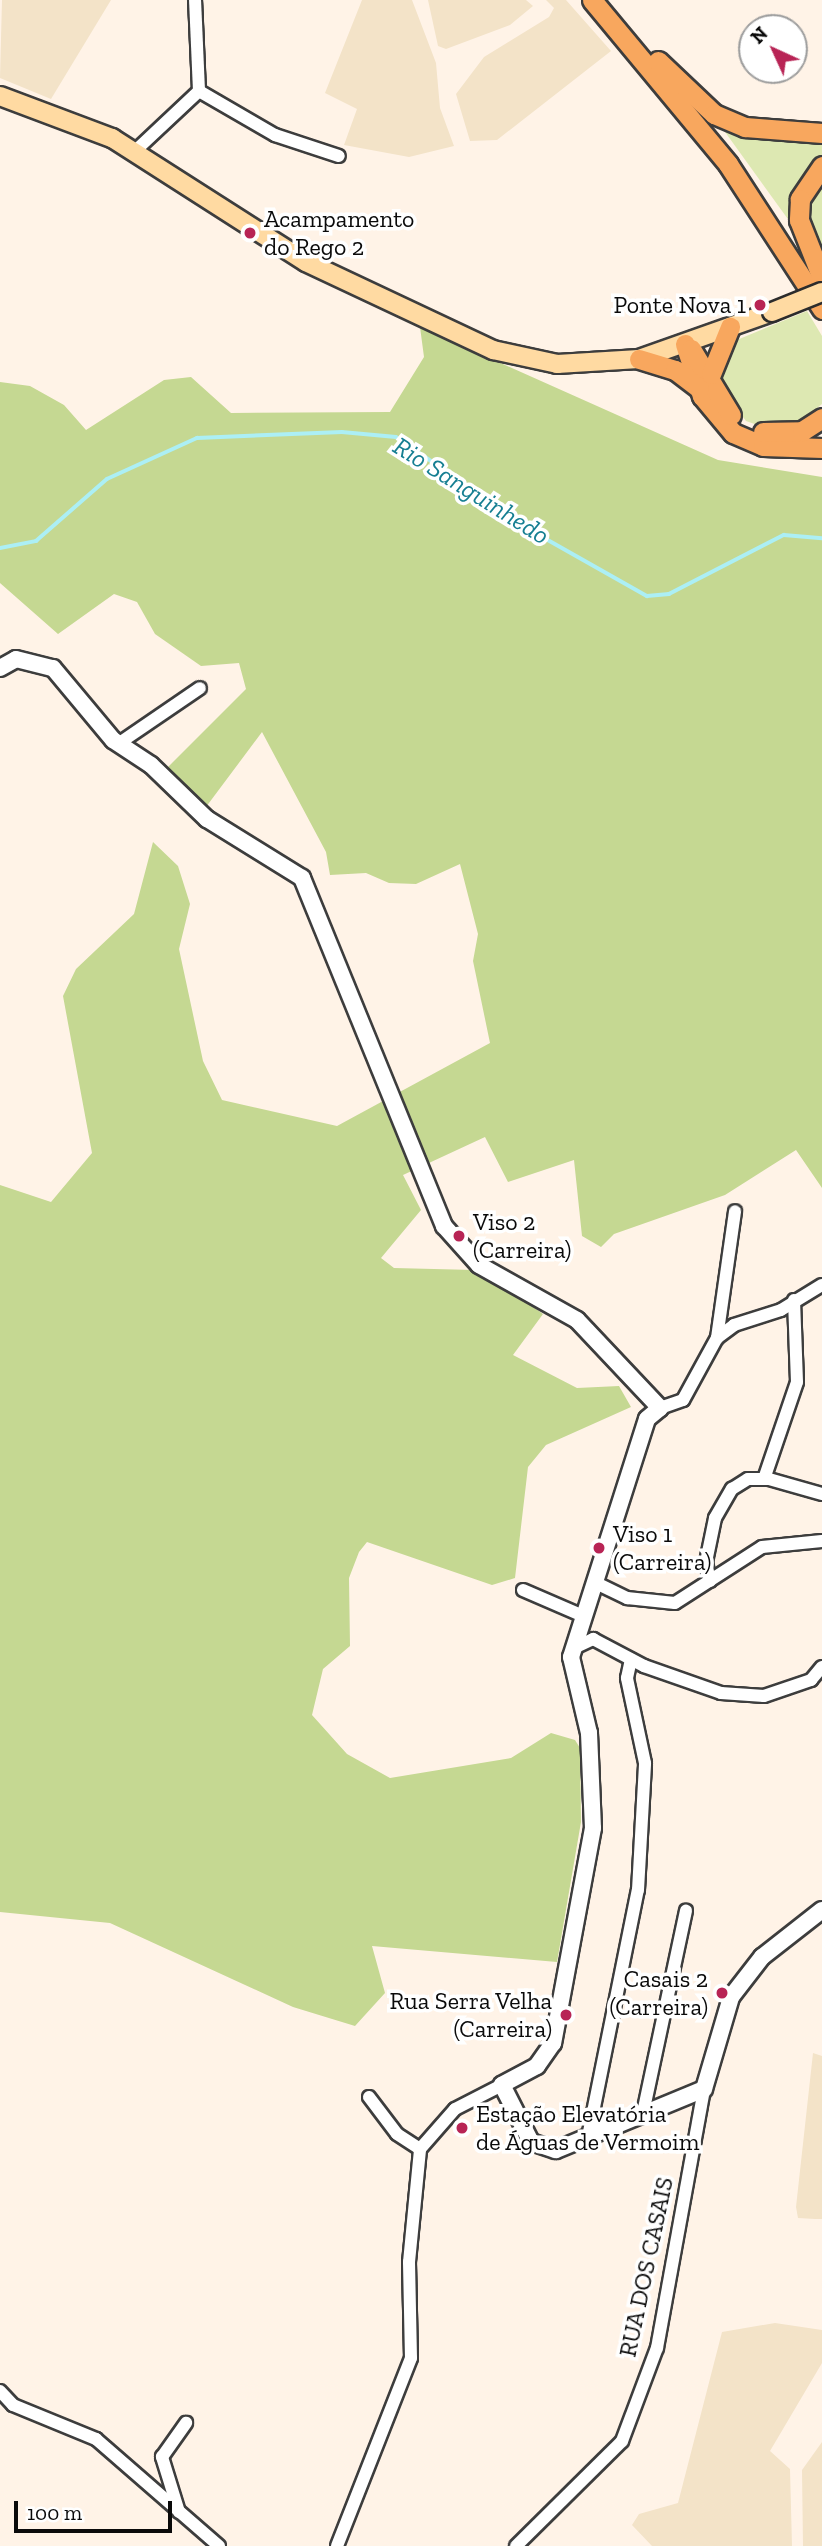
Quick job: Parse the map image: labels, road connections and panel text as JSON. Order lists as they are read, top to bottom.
{
  "streets": {
    "street": ["RUA DOS CASAIS"]
  },
  "water": ["Rio Sanguinhedo"],
  "places": [
    "Acampamento do Rego 2",
    "Ponte Nova 1",
    "Viso 2 (Carreira)",
    "Viso 1 (Carreira)",
    "Casais 2 (Carreira)",
    "Rua Serra Velha (Carreira)",
    "Estação Elevatória de Águas de Vermoim"
  ],
  "scale_bar": "100 m",
  "north": "top left"
}
